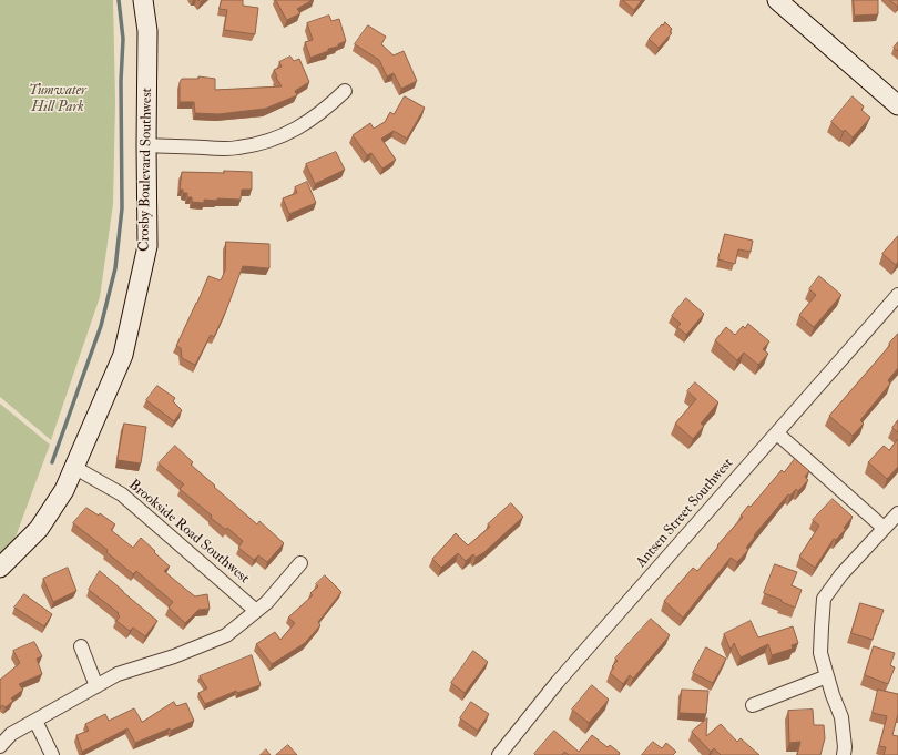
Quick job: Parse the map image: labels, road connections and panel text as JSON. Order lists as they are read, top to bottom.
{
  "streets": {
    "street": ["Crosby Boulevard Southwest", "Antsen Street Southwest", "Brookside Road Southwest"]
  },
  "crossings": [
    ["Crosby Boulevard Southwest", "Brookside Road Southwest"]
  ],
  "parks": ["Tumwater Hill Park"]
}
